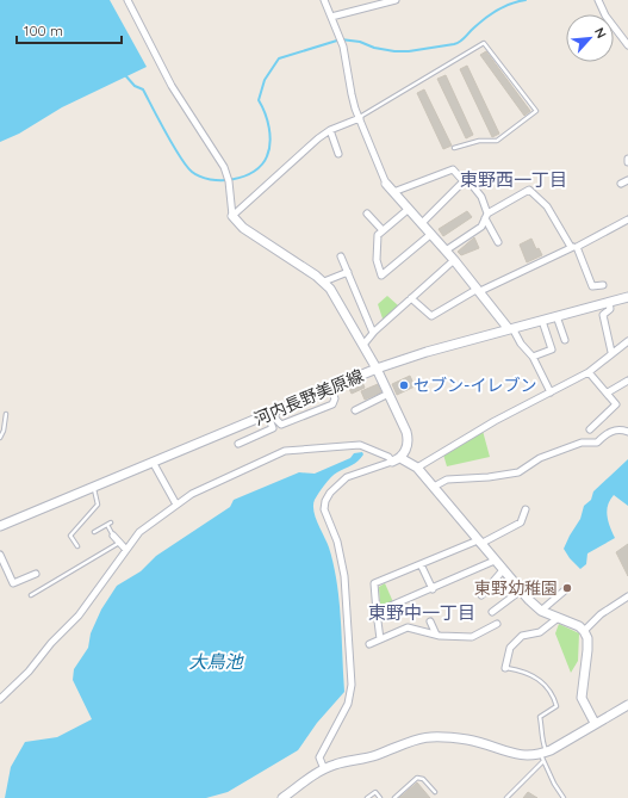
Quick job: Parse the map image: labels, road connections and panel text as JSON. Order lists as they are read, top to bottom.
{
  "streets": {
    "street": ["河内長野美原線"]
  },
  "districts": ["東野西一丁目", "東野中一丁目"],
  "water": ["大鳥池"],
  "places": ["セブン-イレブン", "東野幼稚園"],
  "scale_bar": "100 m",
  "north": "top right"
}
